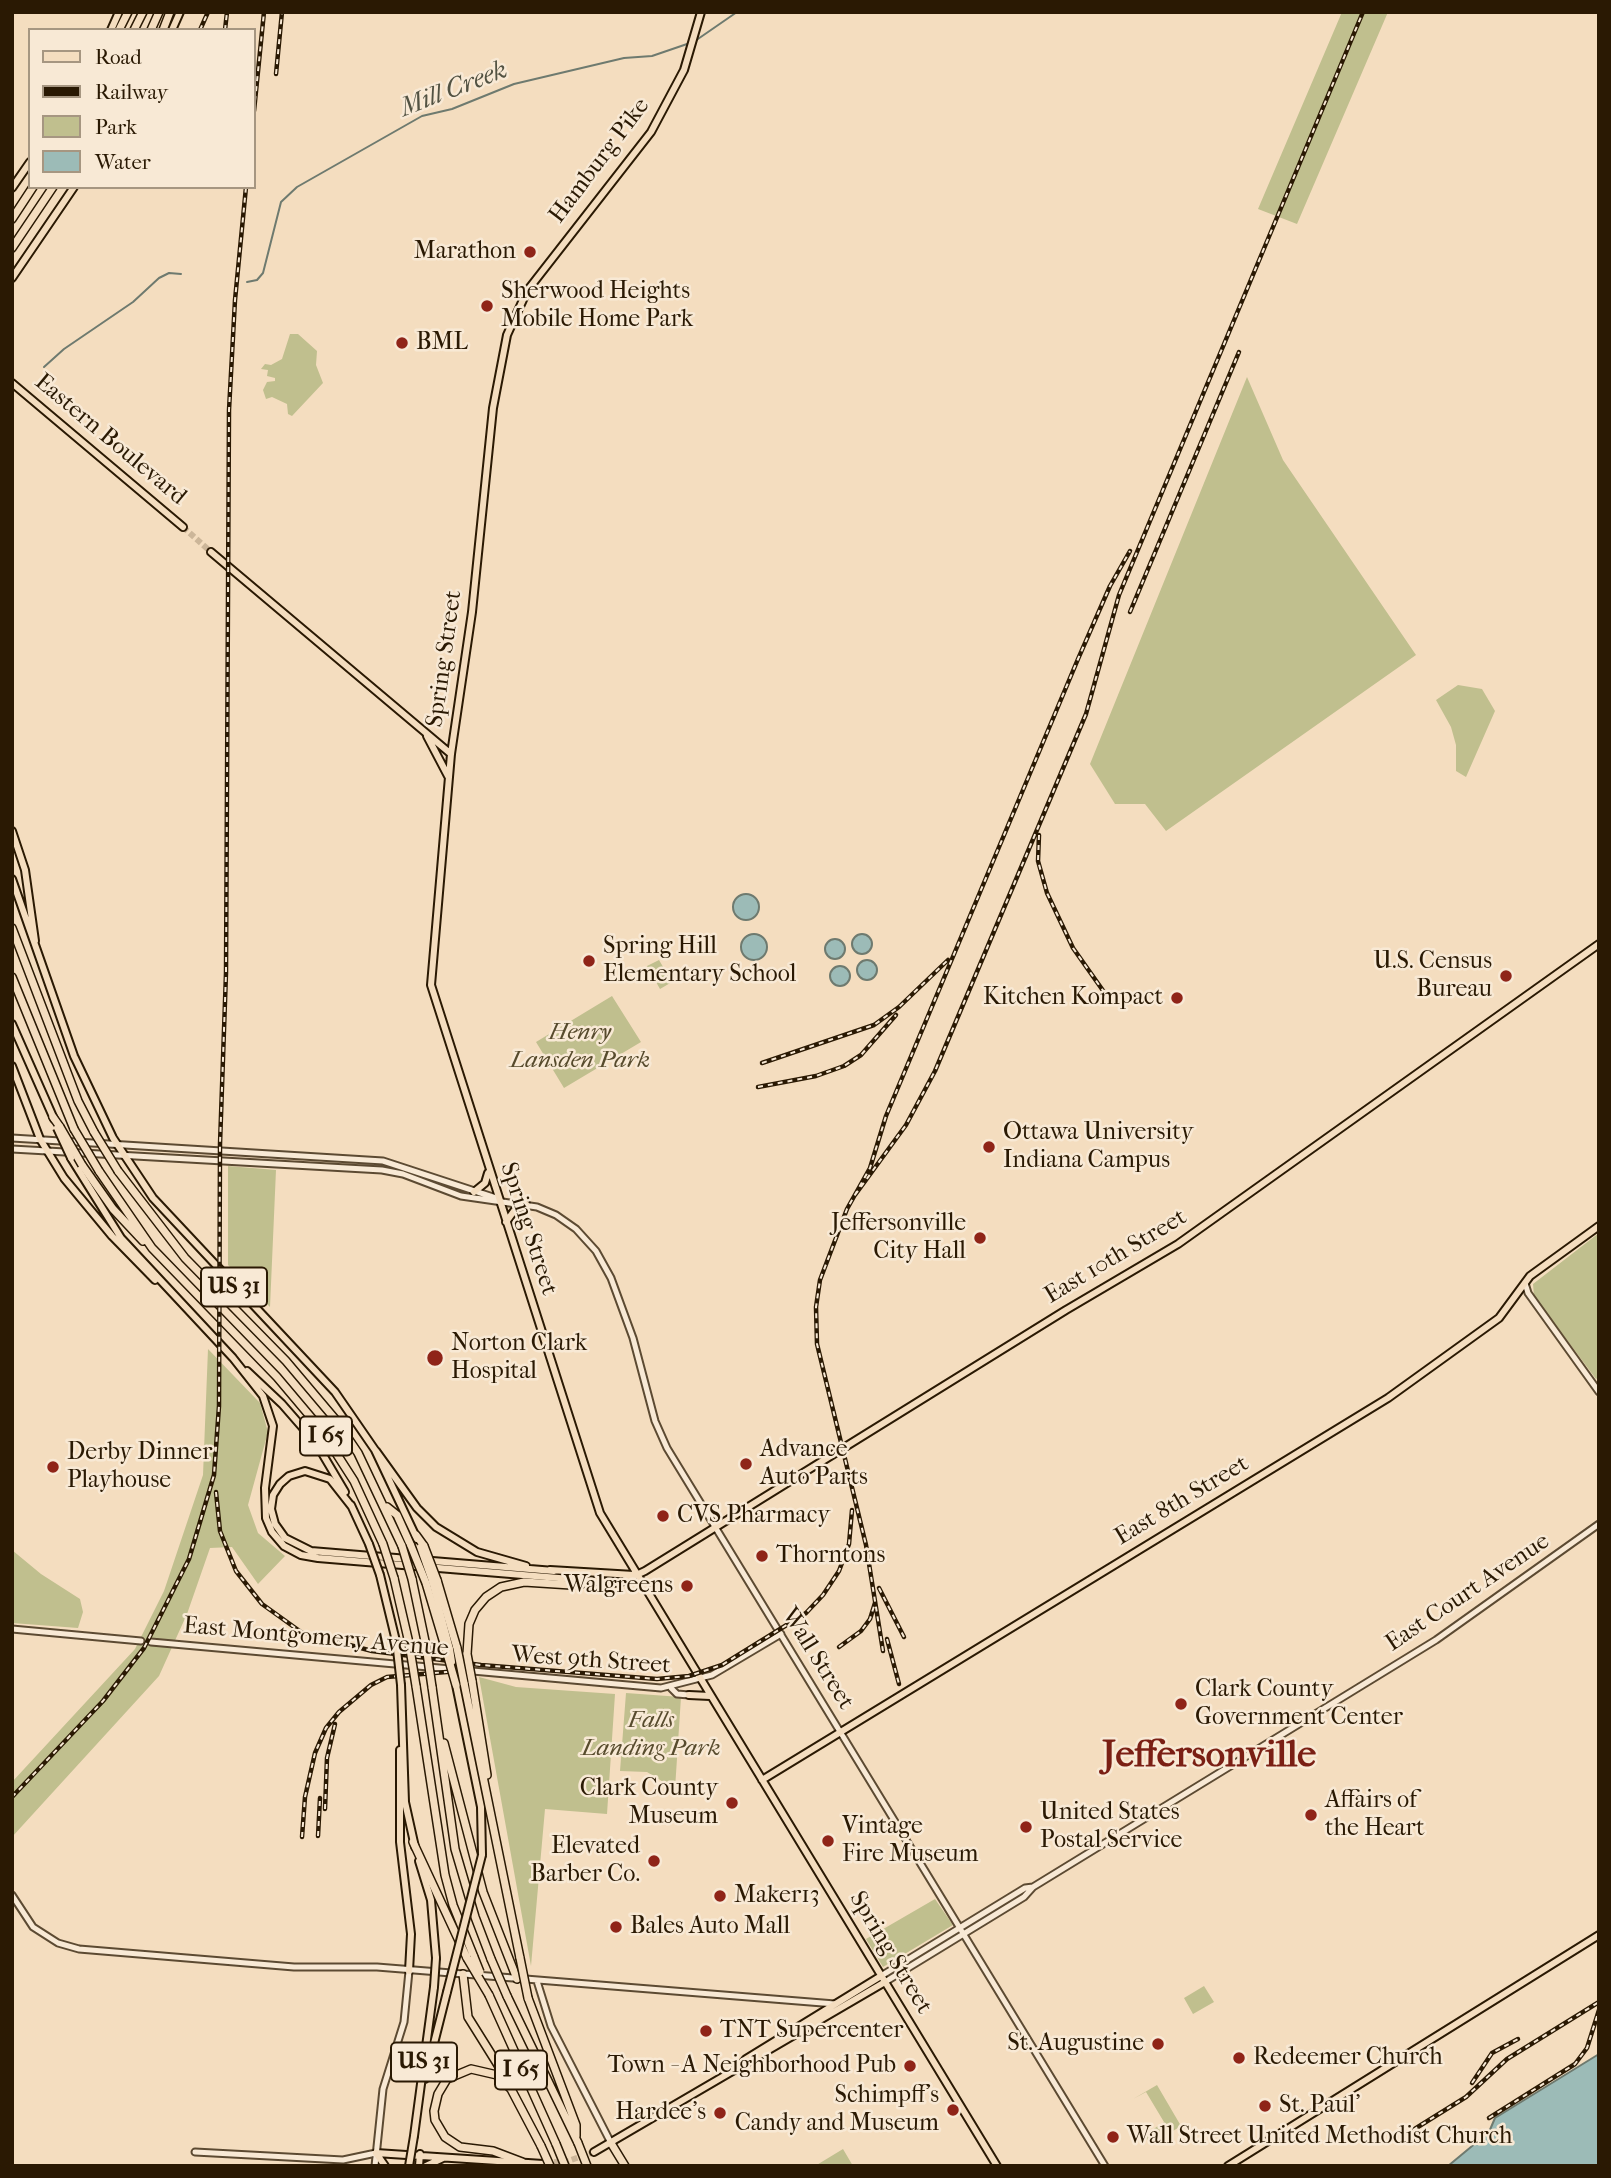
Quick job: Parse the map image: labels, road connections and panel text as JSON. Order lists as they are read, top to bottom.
{
  "streets": {
    "highway": ["I 65"],
    "main road": [
      "Hamburg Pike",
      "Eastern Boulevard",
      "Spring Street",
      "East 10th Street",
      "US 31",
      "East 8th Street"
    ],
    "street": [
      "East Court Avenue",
      "East Montgomery Avenue",
      "Wall Street",
      "West 9th Street"
    ]
  },
  "crossings": [
    ["Hamburg Pike", "Spring Street"],
    ["Spring Street", "East 10th Street"],
    ["Spring Street", "East 8th Street"],
    ["Spring Street", "East Court Avenue"],
    ["Spring Street", "Wall Street"],
    ["Spring Street", "West 9th Street"],
    ["East 10th Street", "Wall Street"],
    ["East 8th Street", "Wall Street"],
    ["East Court Avenue", "Wall Street"],
    ["East Montgomery Avenue", "West 9th Street"],
    ["Wall Street", "West 9th Street"]
  ],
  "districts": ["Jeffersonville"],
  "water": ["Mill Creek"],
  "parks": ["Henry Lansden Park", "Falls Landing Park"],
  "places": [
    "Marathon",
    "Sherwood Heights Mobile Home Park",
    "BML",
    "Spring Hill Elementary School",
    "U.S. Census Bureau",
    "Kitchen Kompact",
    "Ottawa University Indiana Campus",
    "Jeffersonville City Hall",
    "Norton Clark Hospital",
    "Advance Auto Parts",
    "Derby Dinner Playhouse",
    "CVS Pharmacy",
    "Thorntons",
    "Walgreens",
    "Clark County Government Center",
    "Clark County Museum",
    "Affairs of the Heart",
    "United States Postal Service",
    "Vintage Fire Museum",
    "Elevated Barber Co.",
    "Maker13",
    "Bales Auto Mall",
    "TNT Supercenter",
    "St. Augustine",
    "Redeemer Church",
    "Town - A Neighborhood Pub",
    "St. Paul'",
    "Schimpff's Candy and Museum",
    "Hardee's",
    "Wall Street United Methodist Church"
  ],
  "legend": [
    "Road",
    "Railway",
    "Park",
    "Water"
  ]
}
